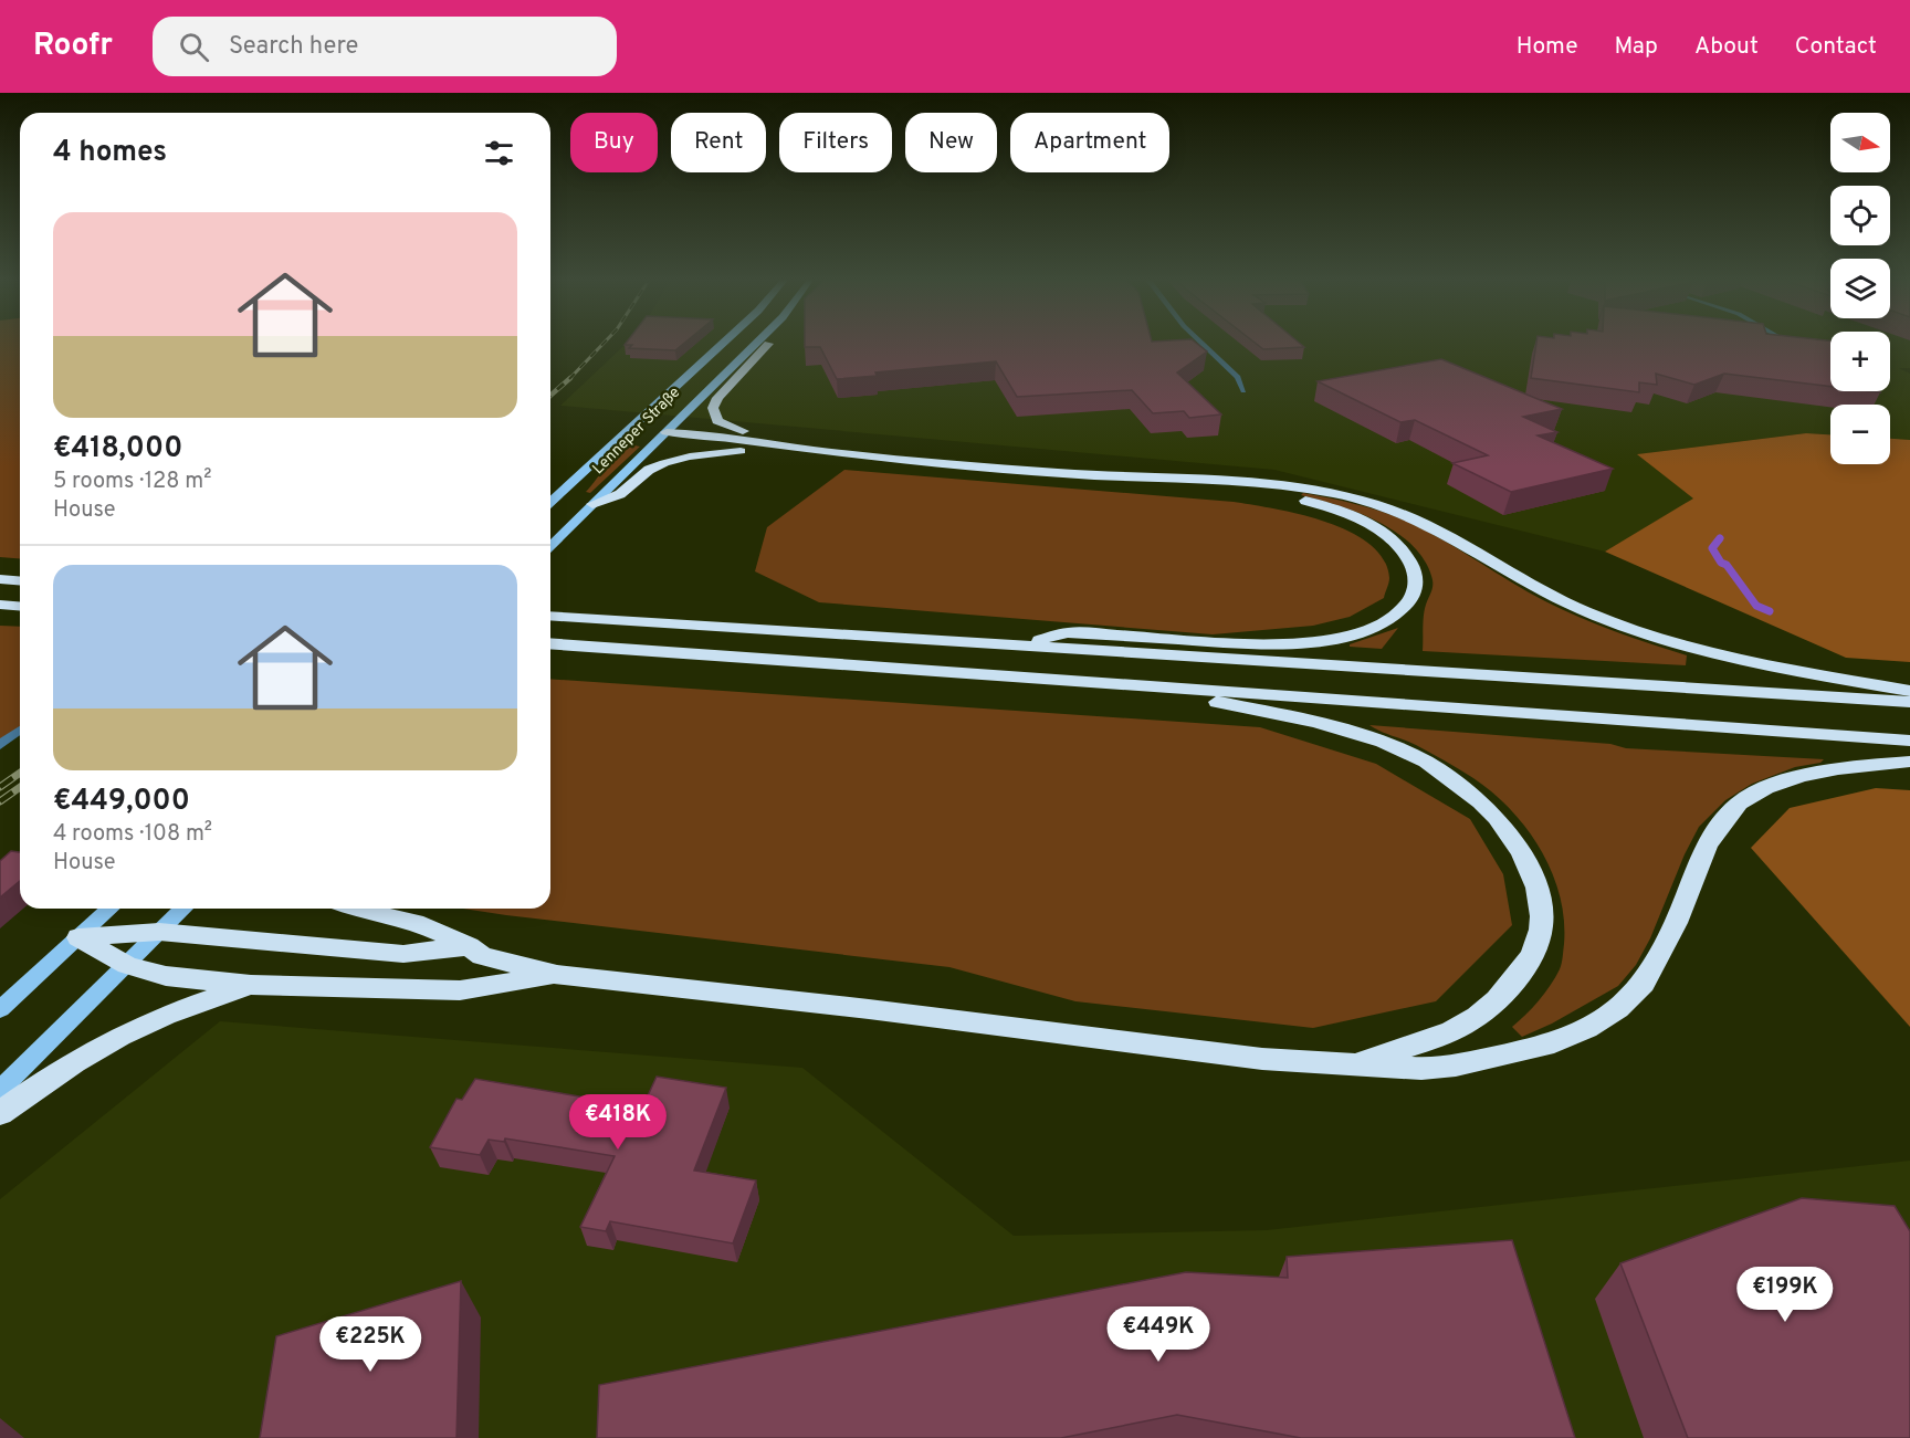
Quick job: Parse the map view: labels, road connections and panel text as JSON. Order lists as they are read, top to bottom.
{
  "streets": {
    "main road": ["Lenneper Straße"]
  },
  "north": "right",
  "page": {
    "header": "Roofr",
    "search": "Search here",
    "nav": [
      "Home",
      "Map",
      "About",
      "Contact"
    ],
    "map_buttons": ["+", "−"],
    "chip": [
      "Buy",
      "Rent",
      "Filters",
      "New",
      "Apartment"
    ],
    "heading": "4 homes",
    "list": [
      {
        "name": "€418,000",
        "note": "5 rooms · 128 m² · House"
      },
      {
        "name": "€449,000",
        "note": "4 rooms · 108 m² · House"
      }
    ],
    "price": [
      "€418K",
      "€199K",
      "€449K",
      "€225K"
    ]
  }
}
